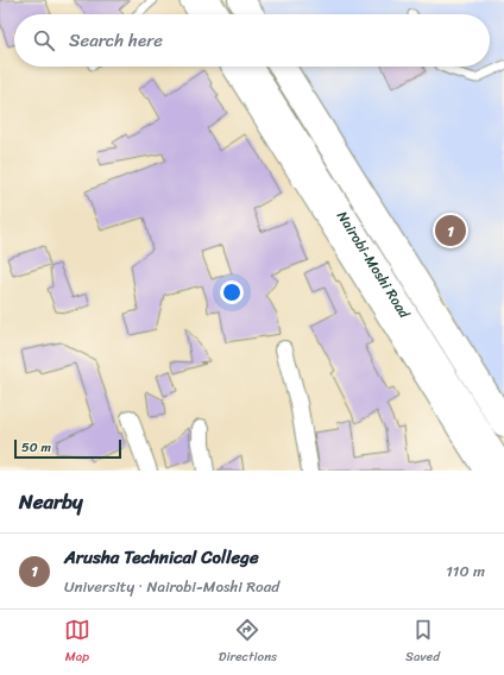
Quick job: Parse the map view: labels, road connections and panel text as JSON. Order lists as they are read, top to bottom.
{
  "streets": {
    "highway": ["Nairobi-Moshi Road"]
  },
  "scale_bar": "50 m",
  "page": {
    "search": "Search here",
    "pins": "1",
    "scale": "50 m",
    "heading": "Nearby",
    "list": [
      {
        "mark": "1",
        "name": "Arusha Technical College",
        "note": "University · Nairobi-Moshi Road",
        "value": "110 m"
      }
    ],
    "nav": ["Map", "Directions", "Saved"]
  }
}
